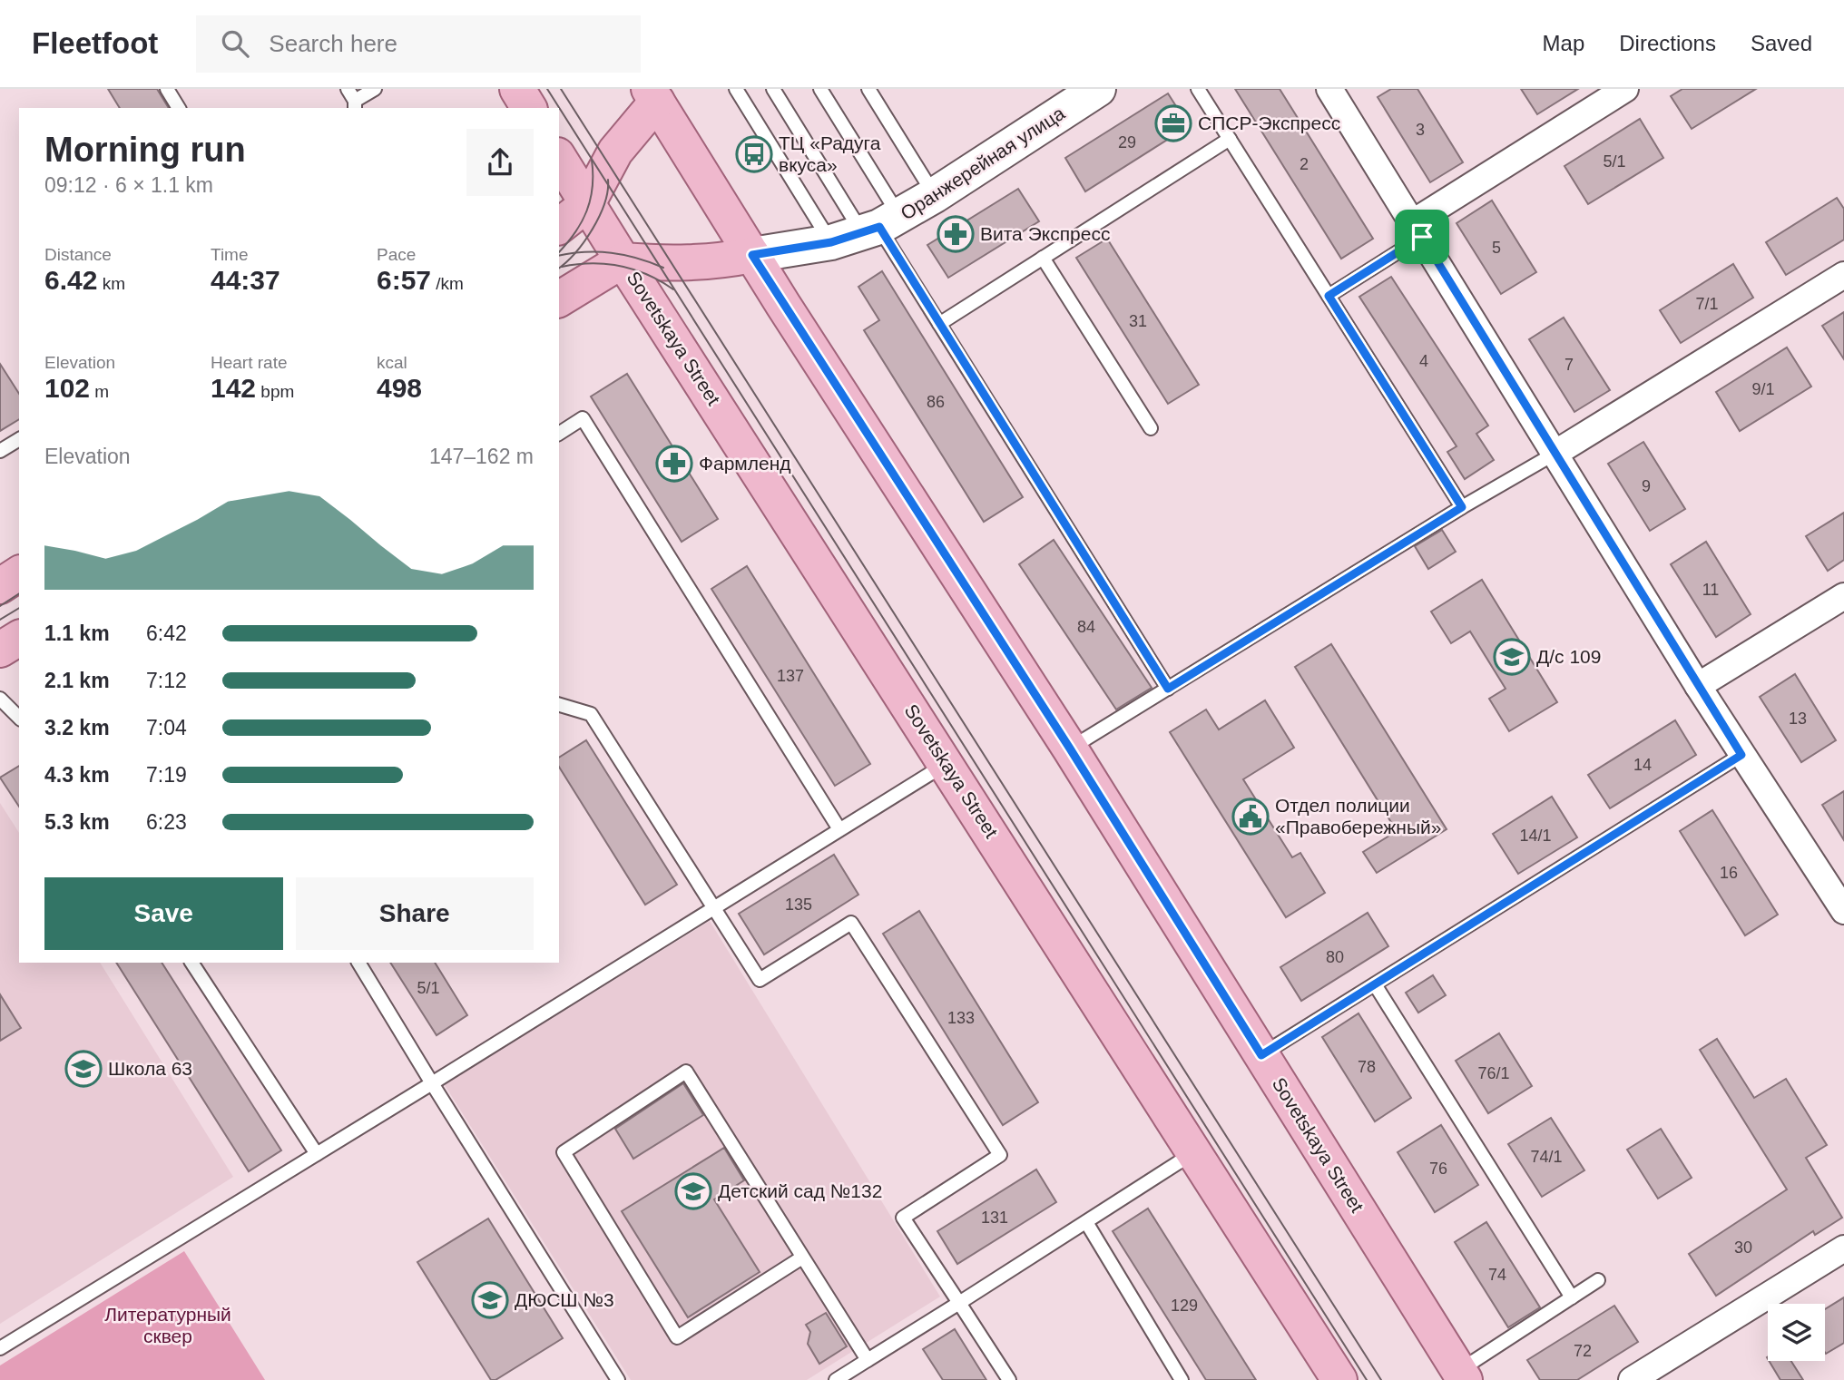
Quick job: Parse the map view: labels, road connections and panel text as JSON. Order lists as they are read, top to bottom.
{
  "streets": {
    "main road": ["Оранжерейная улица", "Sovetskaya Street"]
  },
  "crossings": [
    ["Оранжерейная улица", "Sovetskaya Street"]
  ],
  "parks": ["Литературный сквер"],
  "places": {
    "office": ["СПСР-Экспресс"],
    "bus stop": ["ТЦ «Радуга вкуса»"],
    "pharmacy": ["Вита Экспресс", "Фармленд"],
    "school or university": [
      "Д/с 109",
      "Школа 63",
      "Детский сад №132",
      "ДЮСШ №3"
    ],
    "public building": ["Отдел полиции «Правобережный»"]
  },
  "house_numbers": [
    "3",
    "29",
    "5/1",
    "2",
    "5",
    "7/1",
    "31",
    "4",
    "7",
    "9/1",
    "86",
    "9",
    "11",
    "84",
    "137",
    "13",
    "14",
    "14/1",
    "16",
    "135",
    "80",
    "5/1",
    "133",
    "78",
    "76/1",
    "74/1",
    "76",
    "131",
    "30",
    "74",
    "129",
    "72"
  ],
  "page": {
    "header": "Fleetfoot",
    "search": "Search here",
    "nav": ["Map", "Directions", "Saved"],
    "heading": ["Morning run", "09:12 · 6 × 1.1 km"],
    "stats": [
      ["Distance", "6.42 km"],
      ["Time", "44:37"],
      ["Pace", "6:57 /km"],
      ["Elevation", "102 m"],
      ["Heart rate", "142 bpm"],
      ["kcal", "498"]
    ],
    "chart": ["Elevation", "147–162 m"],
    "list": [
      {
        "name": "1.1 km",
        "note": "6:42"
      },
      {
        "name": "2.1 km",
        "note": "7:12"
      },
      {
        "name": "3.2 km",
        "note": "7:04"
      },
      {
        "name": "4.3 km",
        "note": "7:19"
      },
      {
        "name": "5.3 km",
        "note": "6:23"
      }
    ],
    "buttons": ["Save", "Share"]
  }
}
